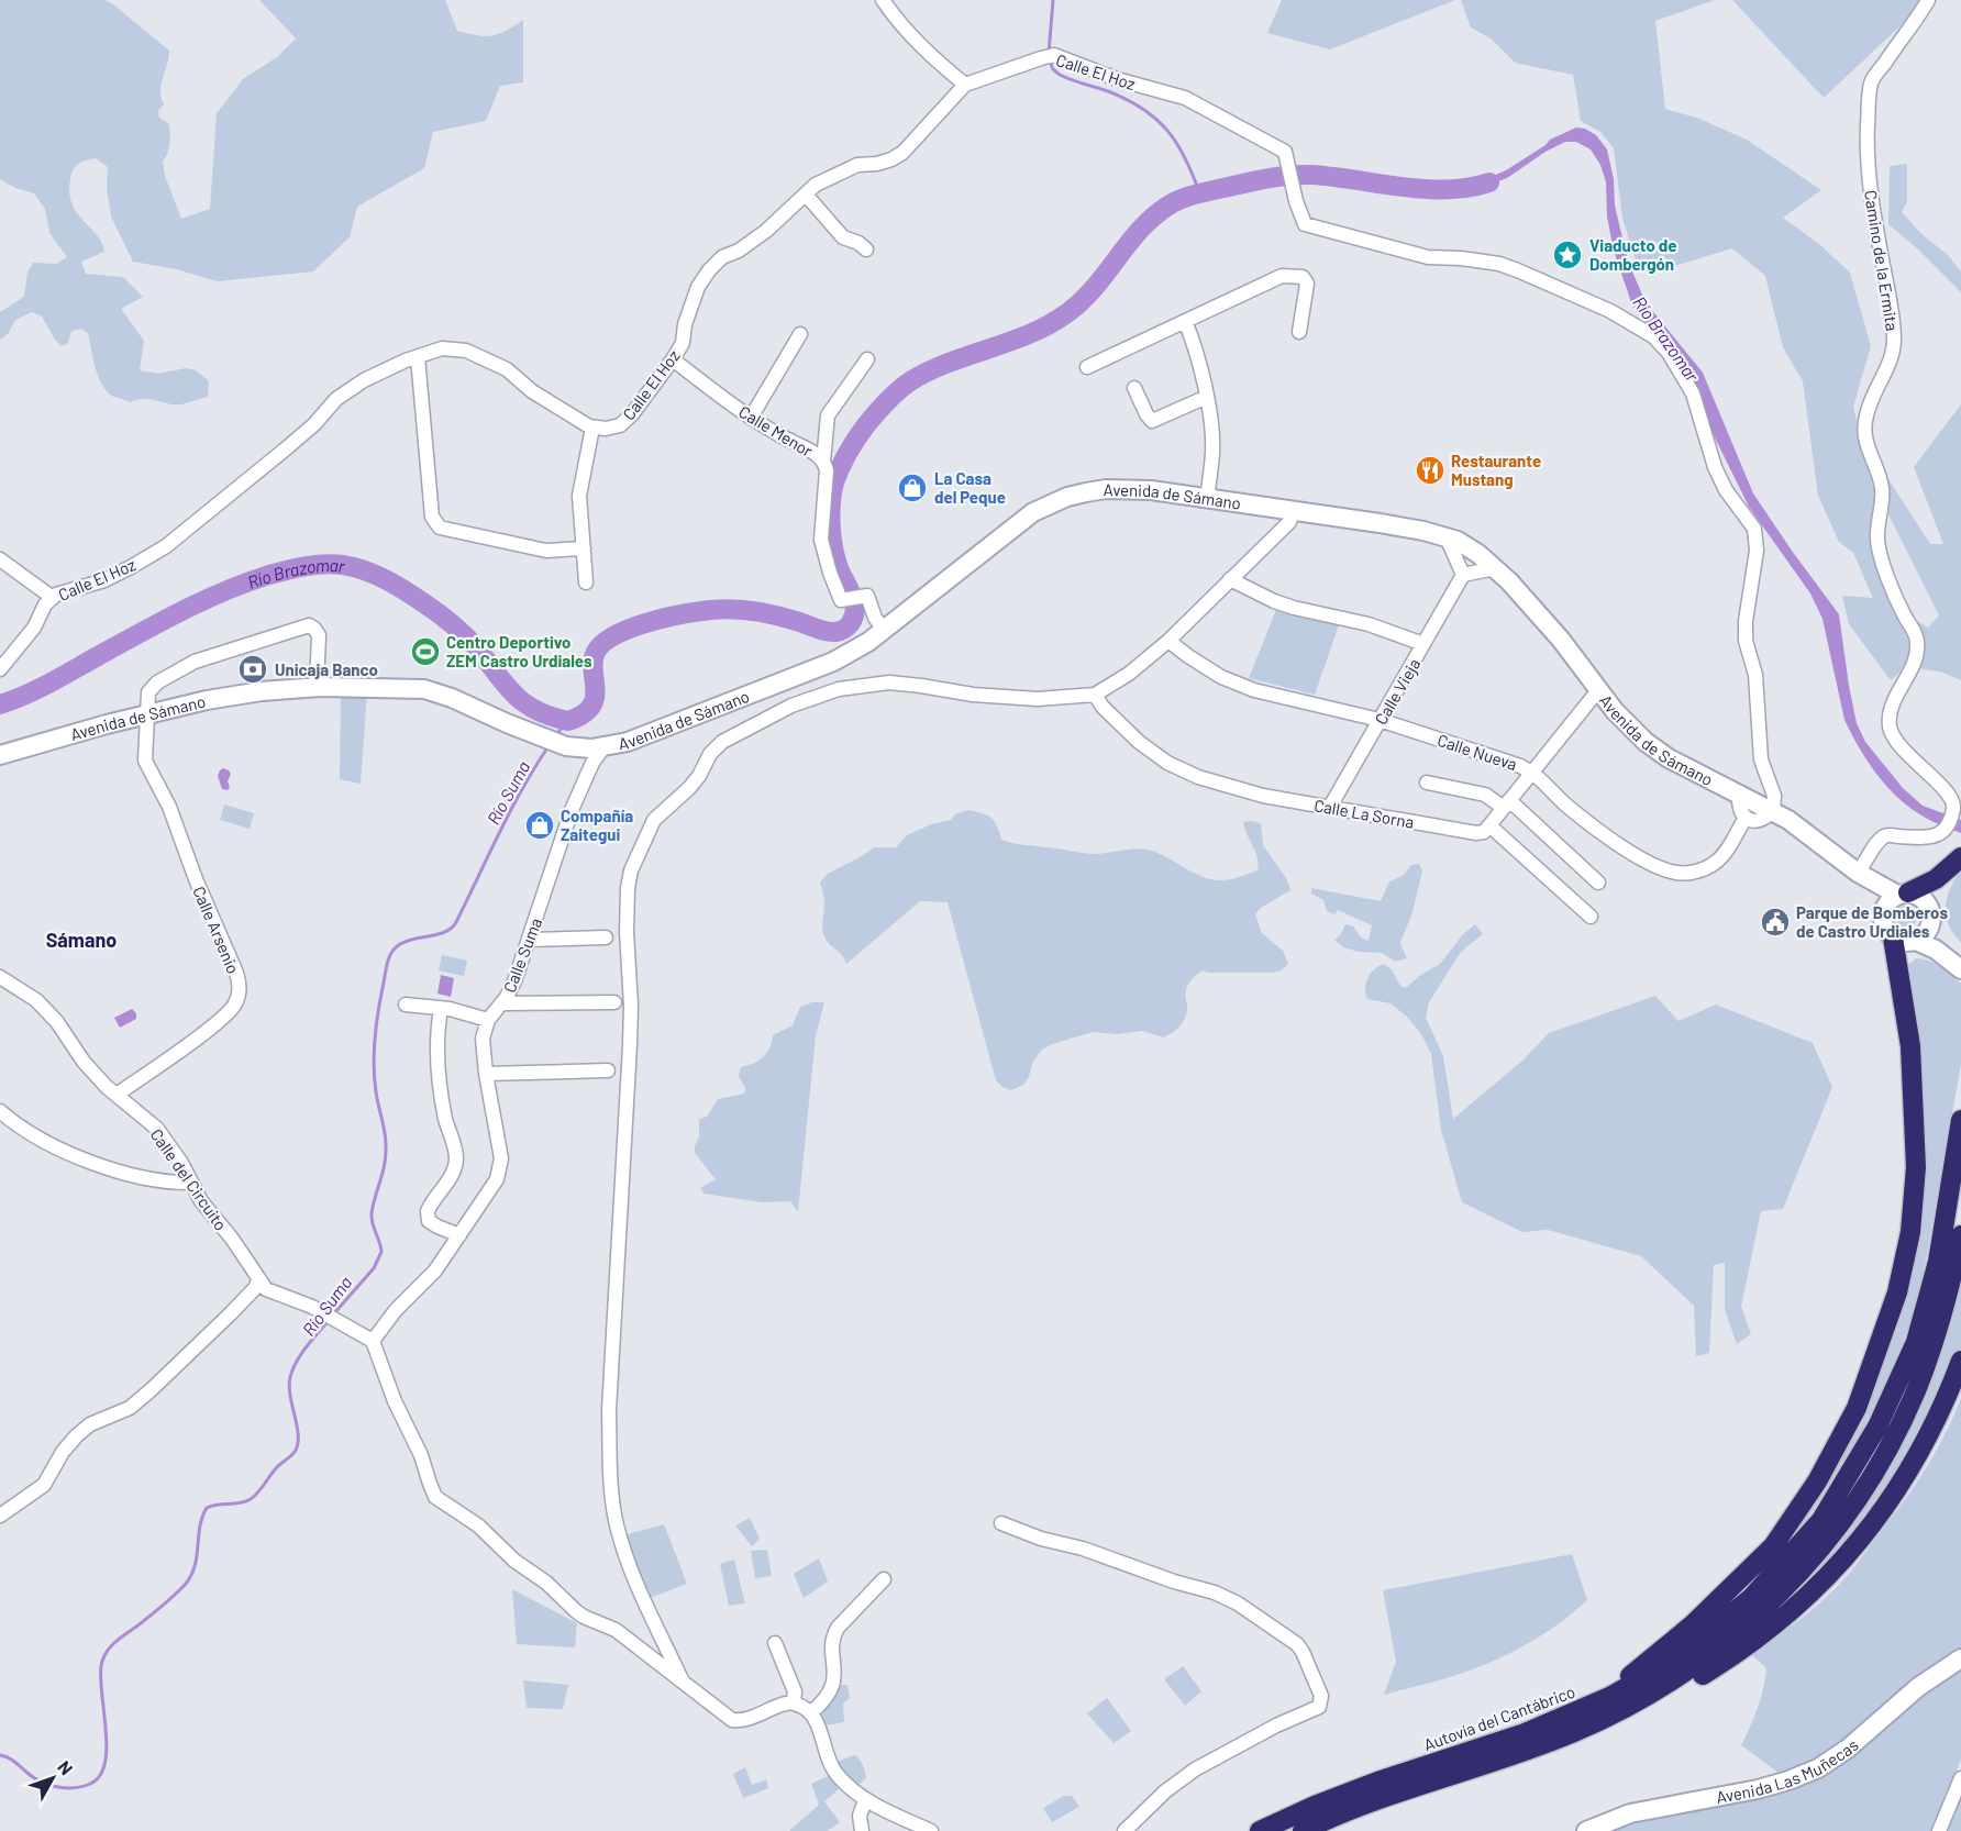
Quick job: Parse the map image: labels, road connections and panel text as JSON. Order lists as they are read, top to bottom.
{
  "streets": {
    "highway": ["Autovía del Cantábrico"],
    "street": [
      "Calle El Hoz",
      "Camino de la Ermita",
      "Calle Menor",
      "Avenida de Sámano",
      "Calle Vieja",
      "Calle Nueva",
      "Calle La Sorna",
      "Calle Arsenio",
      "Calle Suma",
      "Calle del Circuito",
      "Avenida Las Muñecas"
    ]
  },
  "crossings": [
    ["Calle El Hoz", "Calle Menor"],
    ["Calle El Hoz", "Avenida de Sámano"],
    ["Camino de la Ermita", "Avenida de Sámano"],
    ["Calle Menor", "Avenida de Sámano"],
    ["Avenida de Sámano", "Calle Arsenio"],
    ["Avenida de Sámano", "Calle Suma"],
    ["Calle Vieja", "Calle Nueva"],
    ["Calle Vieja", "Calle La Sorna"],
    ["Calle Arsenio", "Calle del Circuito"]
  ],
  "districts": ["Sámano"],
  "water": ["Río Brazomar", "Río Suma"],
  "places": {
    "place": ["Viaducto de Dombergón"],
    "restaurant": ["Restaurante Mustang"],
    "shop": ["La Casa del Peque", "Compañía Zaitegui"],
    "sports": ["Centro Deportivo ZEM Castro Urdiales"],
    "bank": ["Unicaja Banco"],
    "public building": ["Parque de Bomberos de Castro Urdiales"]
  },
  "north": "top right"
}
